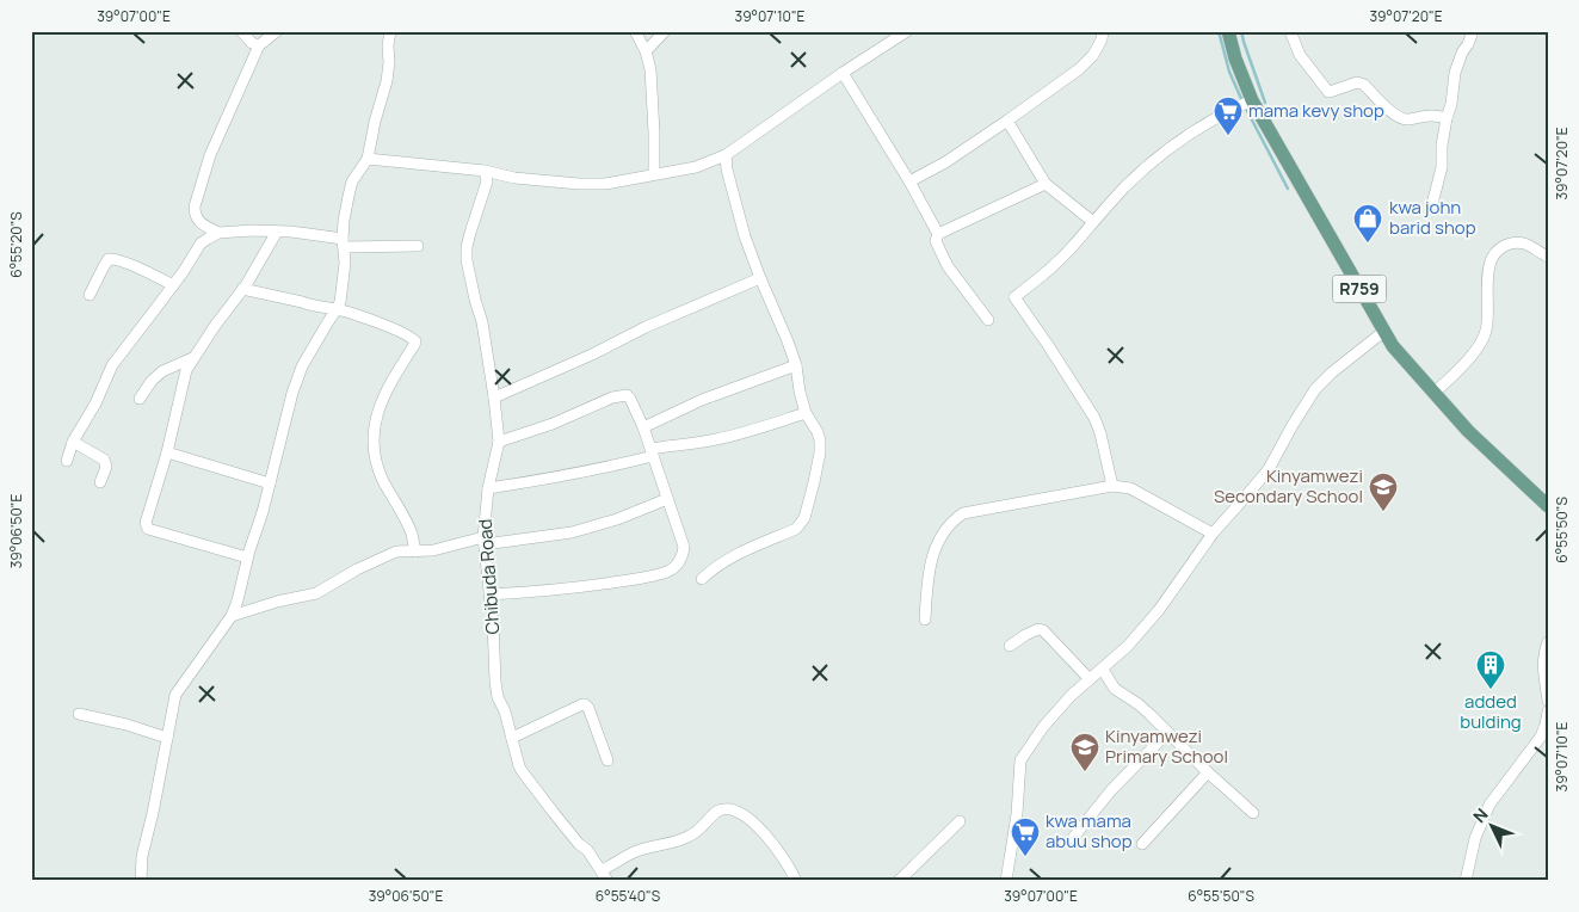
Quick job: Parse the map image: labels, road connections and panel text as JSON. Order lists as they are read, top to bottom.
{
  "streets": {
    "main road": ["R759"],
    "street": ["Chibuda Road"]
  },
  "places": {
    "supermarket": ["mama kevy shop", "kwa mama abuu shop"],
    "shop": ["kwa john barid shop"],
    "school or university": ["Kinyamwezi Secondary School", "Kinyamwezi Primary School"],
    "building": ["added bulding"]
  },
  "north": "top left",
  "coordinates": [
    "39°07'00\"E",
    "39°07'10\"E",
    "39°07'20\"E",
    "6°55'20\"S",
    "6°55'50\"S",
    "39°06'50\"E",
    "6°55'40\"S"
  ]
}
